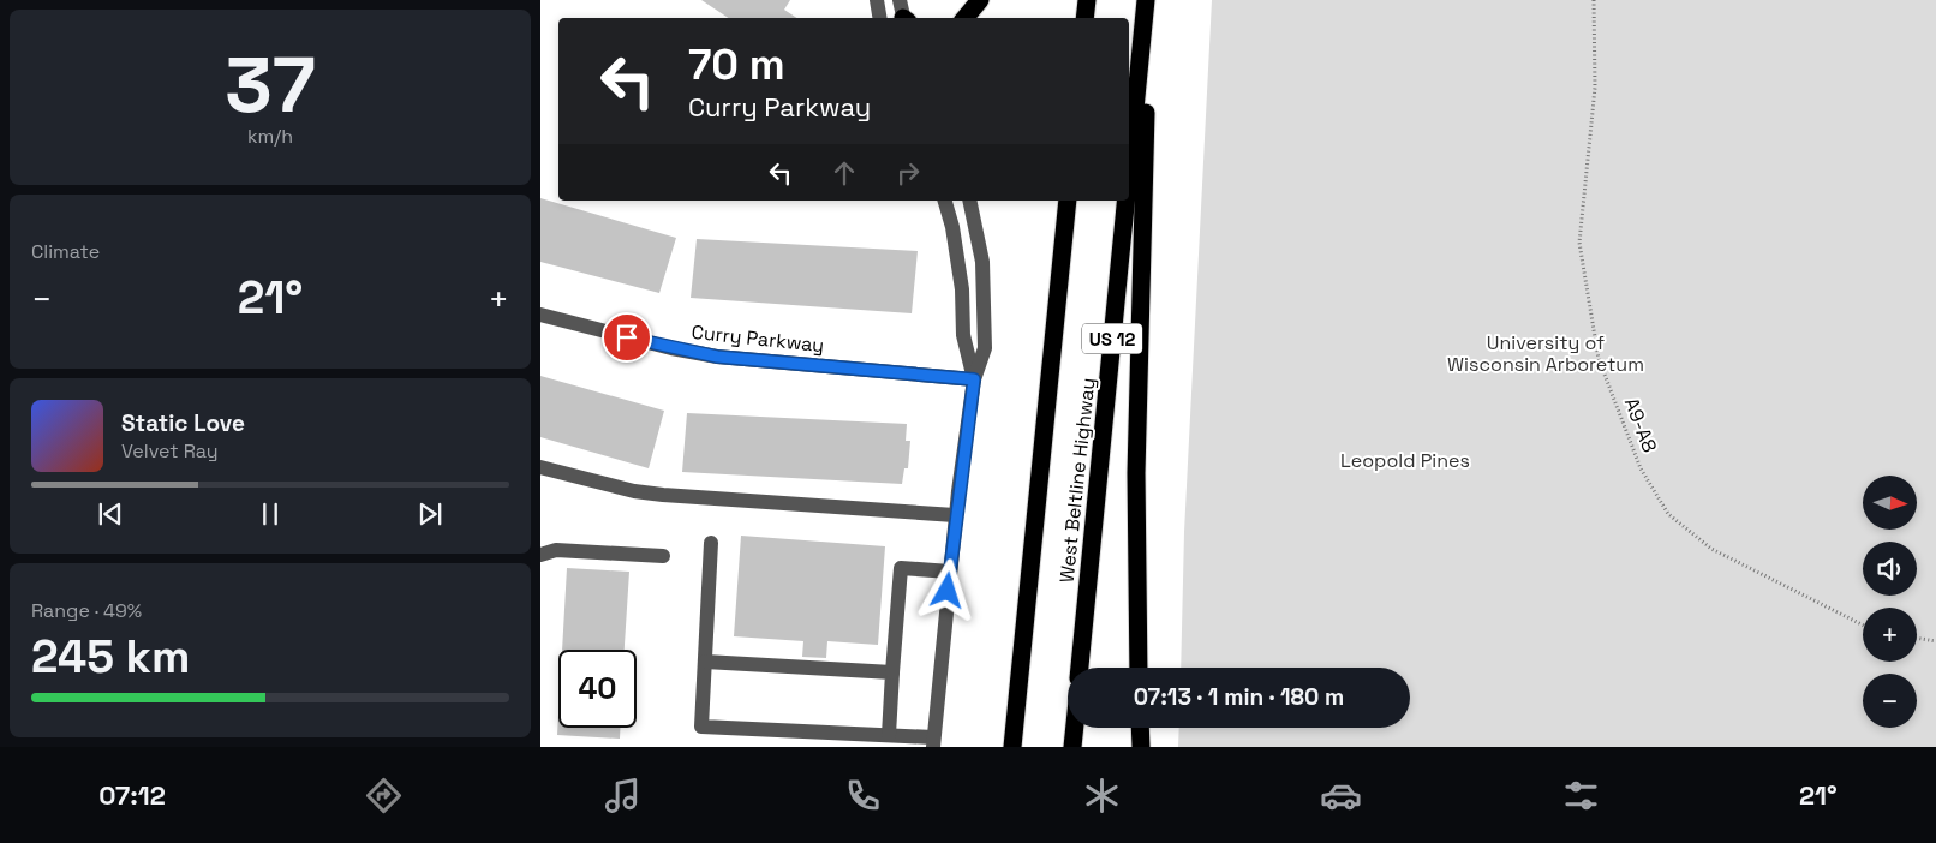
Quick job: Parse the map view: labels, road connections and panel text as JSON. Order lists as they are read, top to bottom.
{
  "streets": {
    "highway": ["US 12", "West Beltline Highway"],
    "street": ["Curry Parkway"],
    "path": ["A9-A8"]
  },
  "parks": ["University of Wisconsin Arboretum", "Leopold Pines"],
  "north": "right",
  "page": {
    "tile": [
      ["37", "km/h"],
      "Climate",
      ["Range · 49%", "245 km"]
    ],
    "turn": ["70 m", "Curry Parkway"],
    "heat": ["−", "21°", "+"],
    "song": ["Static Love", "Velvet Ray"],
    "map_buttons": ["+", "−"],
    "limit": "40",
    "trip": "07:13 · 1 min · 180 m",
    "tabs": ["07:12", "21°"]
  }
}
